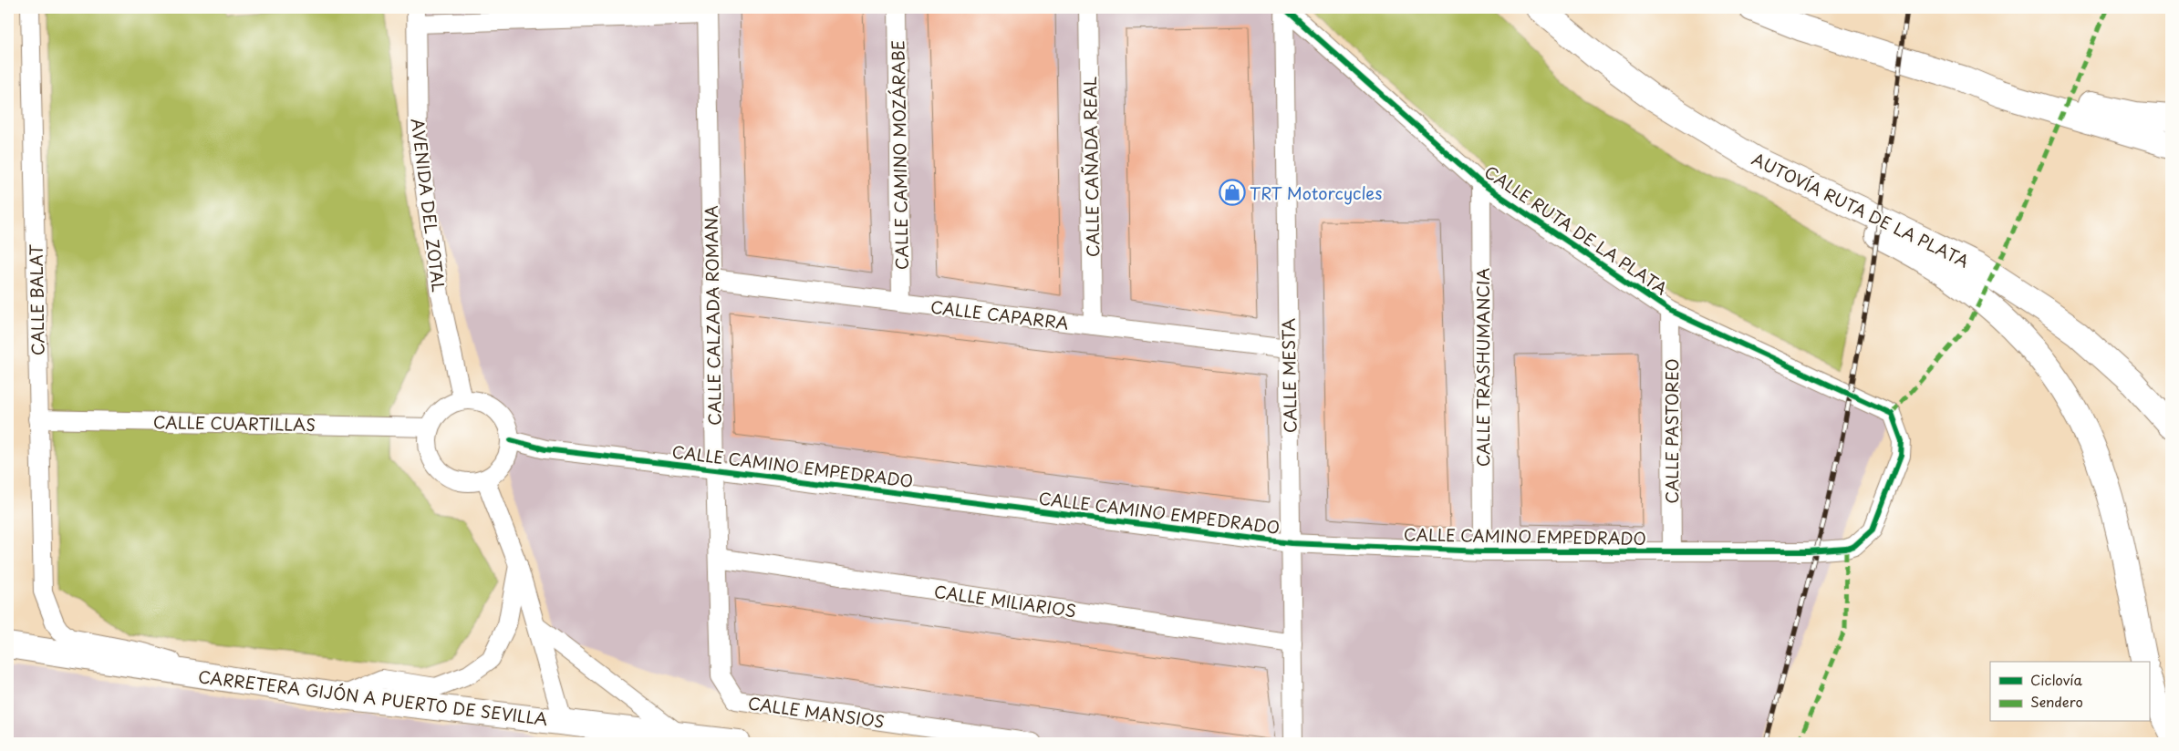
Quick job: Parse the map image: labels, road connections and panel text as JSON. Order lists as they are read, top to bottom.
{
  "streets": {
    "highway": ["AUTOVÍA RUTA DE LA PLATA", "CARRETERA GIJÓN A PUERTO DE SEVILLA"],
    "street": [
      "CALLE CAMINO MOZÁRABE",
      "CALLE CAÑADA REAL",
      "AVENIDA DEL ZOTAL",
      "CALLE RUTA DE LA PLATA",
      "CALLE BALAT",
      "CALLE CAPARRA",
      "CALLE CALZADA ROMANA",
      "CALLE TRASHUMANCIA",
      "CALLE MESTA",
      "CALLE CUARTILLAS",
      "CALLE PASTOREO",
      "CALLE CAMINO EMPEDRADO",
      "CALLE MILIARIOS",
      "CALLE MANSIOS"
    ]
  },
  "crossings": [
    ["CALLE CAMINO MOZÁRABE", "CALLE CAPARRA"],
    ["CALLE CAÑADA REAL", "CALLE CAPARRA"],
    ["AVENIDA DEL ZOTAL", "CALLE CUARTILLAS"],
    ["AVENIDA DEL ZOTAL", "CALLE CAMINO EMPEDRADO"],
    ["CALLE RUTA DE LA PLATA", "CALLE TRASHUMANCIA"],
    ["CALLE RUTA DE LA PLATA", "CALLE MESTA"],
    ["CALLE RUTA DE LA PLATA", "CALLE PASTOREO"],
    ["CALLE RUTA DE LA PLATA", "CALLE CAMINO EMPEDRADO"],
    ["CALLE BALAT", "CALLE CUARTILLAS"],
    ["CALLE BALAT", "CARRETERA GIJÓN A PUERTO DE SEVILLA"],
    ["CALLE CAPARRA", "CALLE CALZADA ROMANA"],
    ["CALLE CAPARRA", "CALLE MESTA"],
    ["CALLE CALZADA ROMANA", "CALLE CAMINO EMPEDRADO"],
    ["CALLE CALZADA ROMANA", "CALLE MILIARIOS"],
    ["CALLE CALZADA ROMANA", "CALLE MANSIOS"],
    ["CALLE TRASHUMANCIA", "CALLE CAMINO EMPEDRADO"],
    ["CALLE MESTA", "CALLE CAMINO EMPEDRADO"],
    ["CALLE MESTA", "CALLE MILIARIOS"],
    ["CALLE CUARTILLAS", "CALLE CAMINO EMPEDRADO"],
    ["CALLE PASTOREO", "CALLE CAMINO EMPEDRADO"]
  ],
  "places": {
    "shop": ["TRT Motorcycles"]
  },
  "legend": ["Ciclovía", "Sendero"]
}
